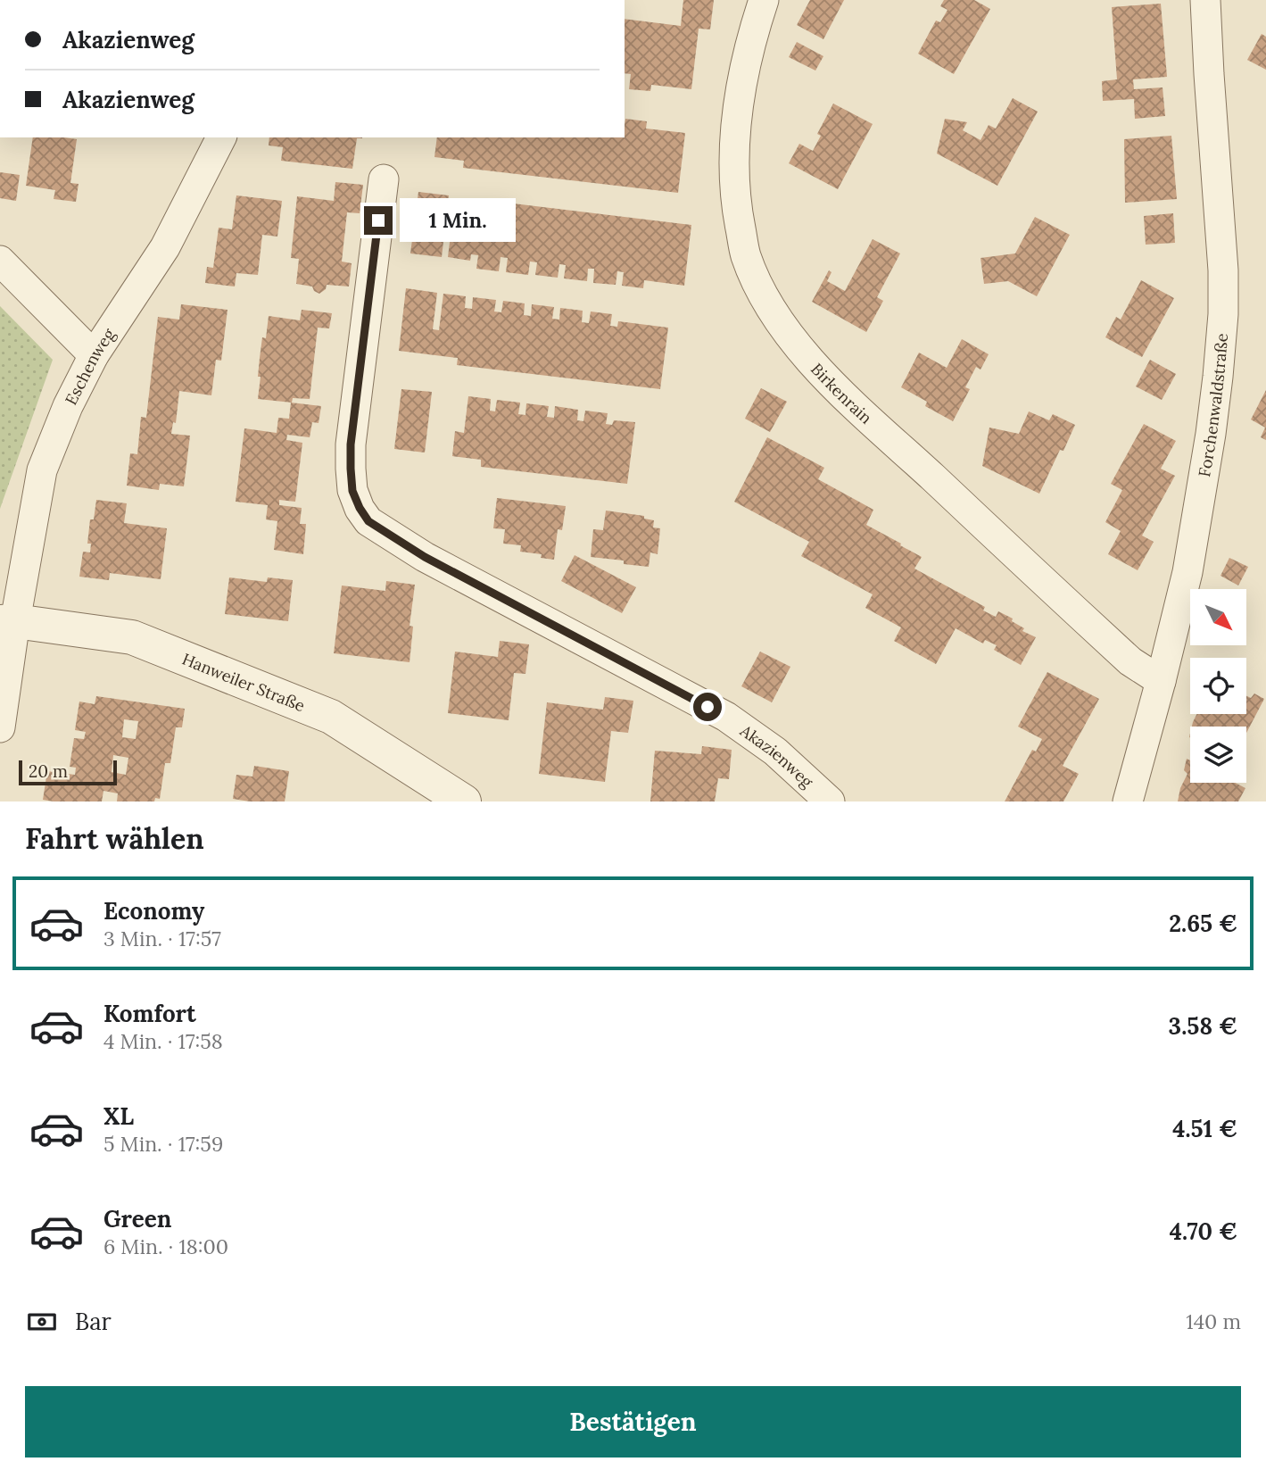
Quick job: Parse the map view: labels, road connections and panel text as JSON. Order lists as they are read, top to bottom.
{
  "streets": {
    "street": [
      "Eschenweg",
      "Birkenrain",
      "Forchenwaldstraße",
      "Hanweiler Straße",
      "Akazienweg"
    ]
  },
  "crossings": [
    ["Eschenweg", "Hanweiler Straße"],
    ["Birkenrain", "Forchenwaldstraße"]
  ],
  "scale_bar": "20 m",
  "north": "bottom right",
  "page": {
    "banner": ["Akazienweg", "Akazienweg"],
    "bubble": "1 Min.",
    "scale": "20 m",
    "heading": "Fahrt wählen",
    "list": [
      {
        "name": "Economy",
        "note": "3 Min. · 17:57",
        "value": "2.65 €"
      },
      {
        "name": "Komfort",
        "note": "4 Min. · 17:58",
        "value": "3.58 €"
      },
      {
        "name": "XL",
        "note": "5 Min. · 17:59",
        "value": "4.51 €"
      },
      {
        "name": "Green",
        "note": "6 Min. · 18:00",
        "value": "4.70 €"
      }
    ],
    "pay": ["Bar", "140 m"],
    "buttons": "Bestätigen"
  }
}
